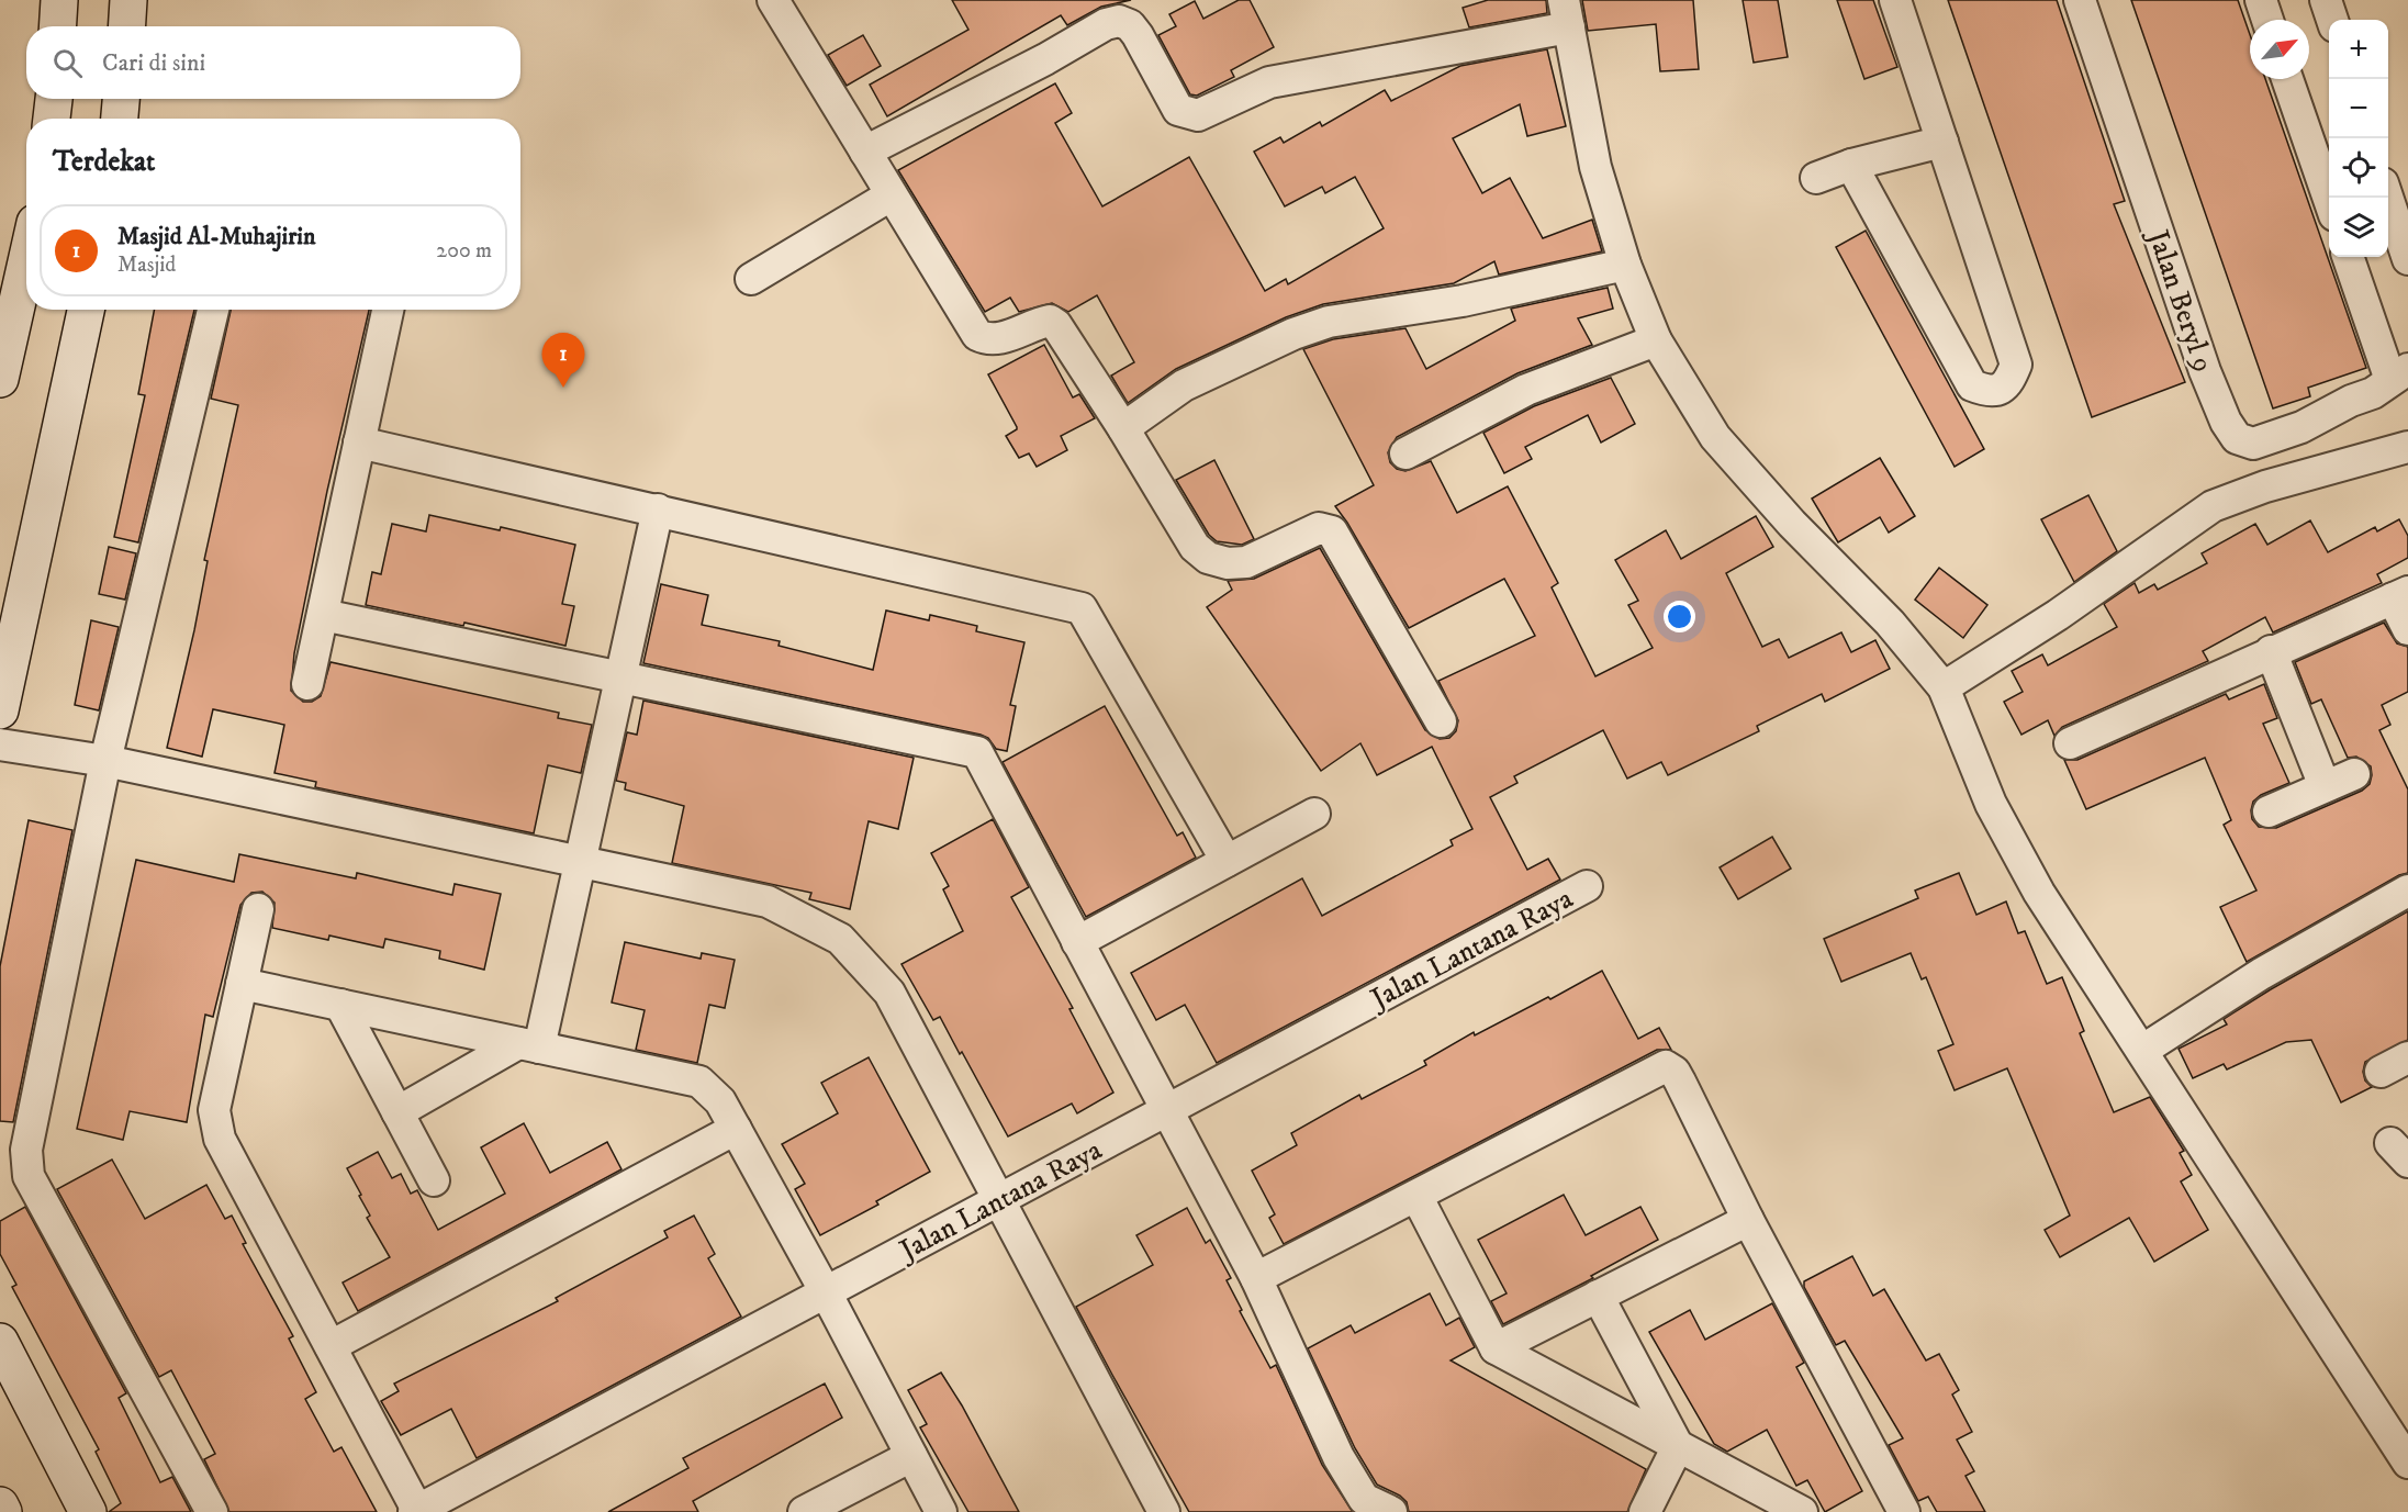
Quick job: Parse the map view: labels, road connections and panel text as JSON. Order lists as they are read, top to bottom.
{
  "streets": {
    "street": ["Jalan Beryl 9", "Jalan Lantana Raya"]
  },
  "north": "top right",
  "page": {
    "map_buttons": ["+", "−"],
    "search": "Cari di sini",
    "heading": "Terdekat",
    "list": [
      {
        "mark": "1",
        "name": "Masjid Al-Muhajirin",
        "note": "Masjid",
        "value": "200 m"
      }
    ],
    "pins": "1"
  }
}
